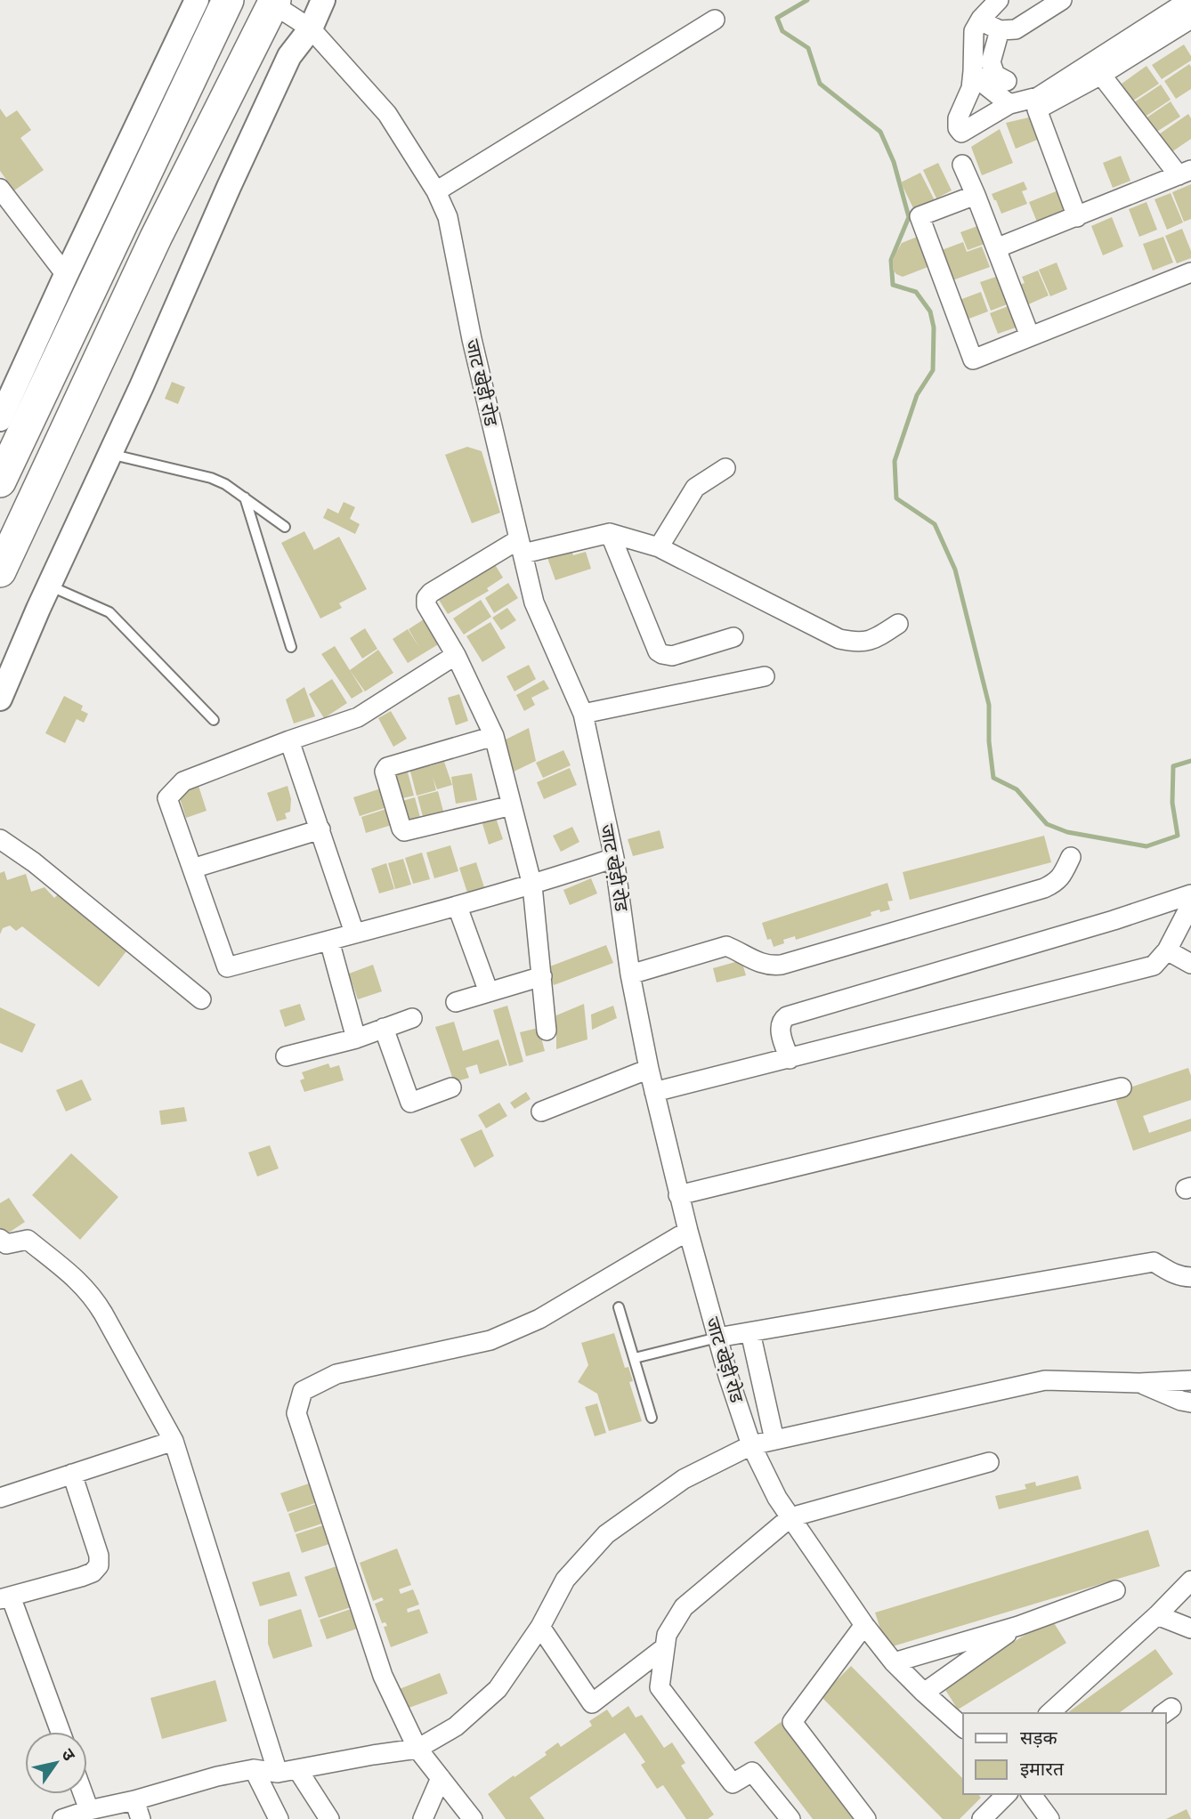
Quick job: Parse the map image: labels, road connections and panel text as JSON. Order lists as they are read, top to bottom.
{
  "streets": {
    "street": ["जाट खेड़ी रोड"]
  },
  "legend": ["सड़क", "इमारत"],
  "north": "top right"
}
